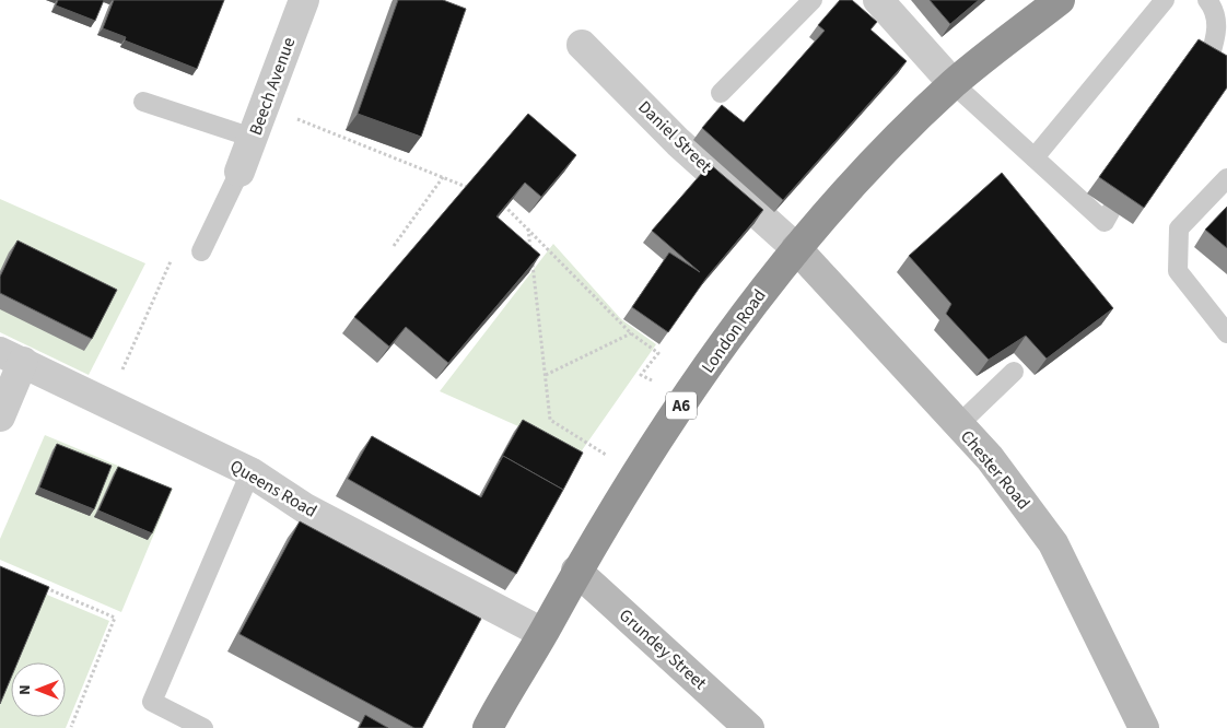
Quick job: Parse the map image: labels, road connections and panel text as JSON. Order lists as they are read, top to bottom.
{
  "streets": {
    "highway": ["London Road", "A6"],
    "street": [
      "Beech Avenue",
      "Daniel Street",
      "Chester Road",
      "Queens Road",
      "Grundey Street"
    ]
  },
  "crossings": [
    ["Daniel Street", "London Road"],
    ["Daniel Street", "Chester Road"],
    ["London Road", "Chester Road"],
    ["London Road", "Queens Road"],
    ["London Road", "Grundey Street"]
  ],
  "north": "left"
}
